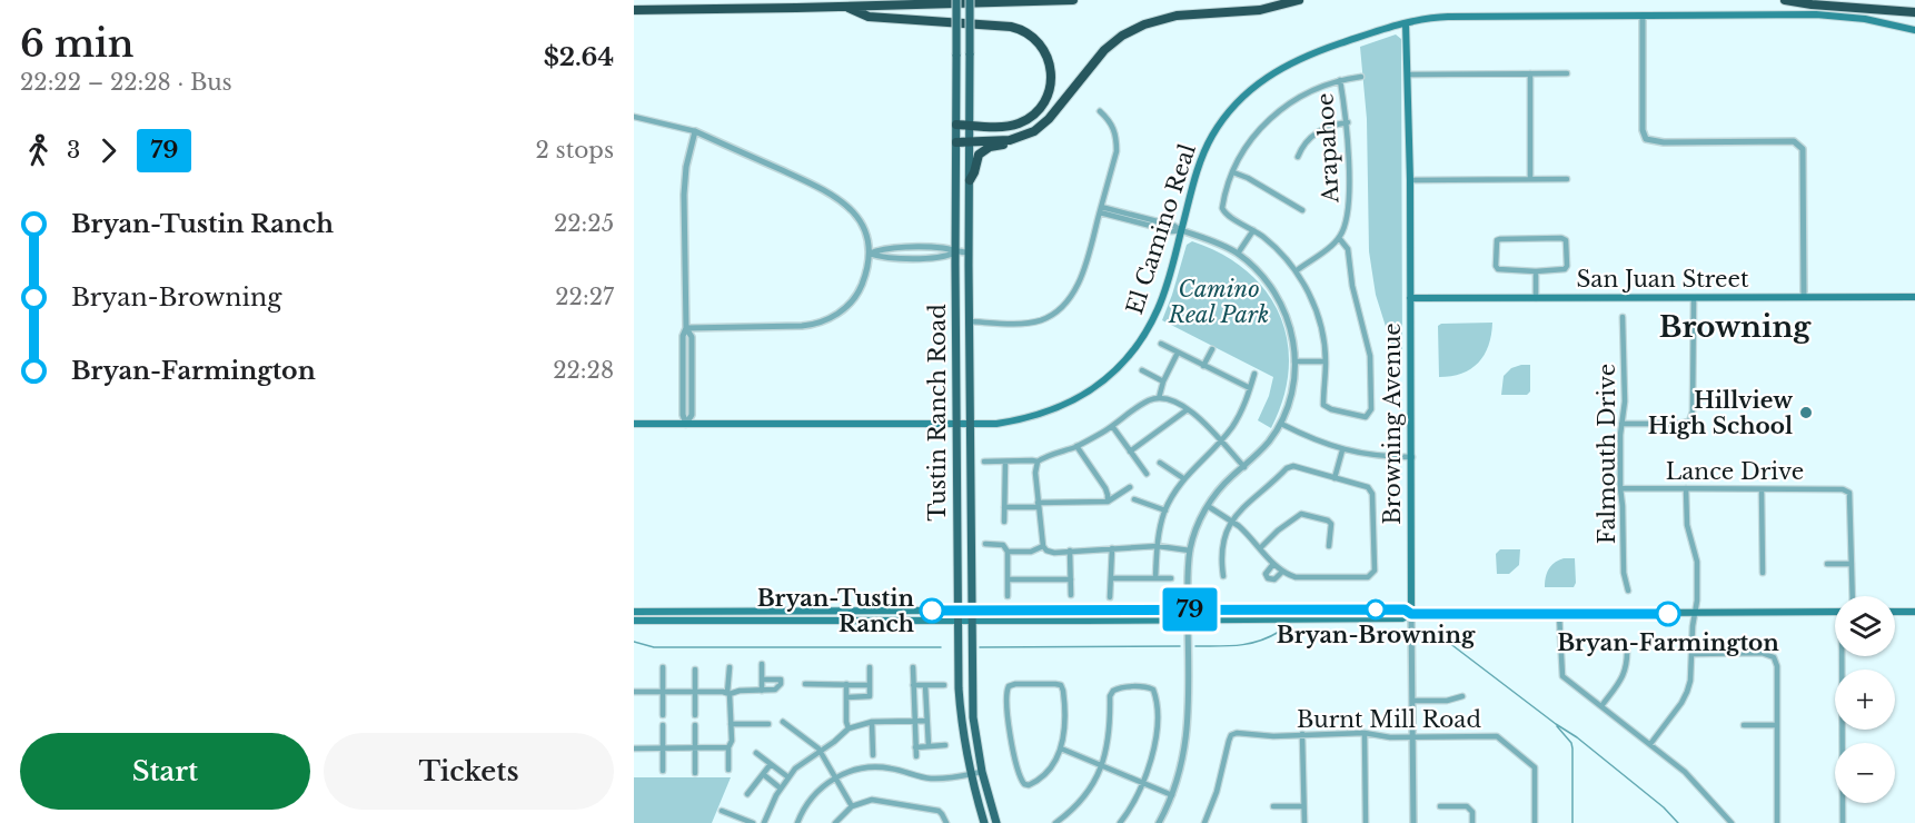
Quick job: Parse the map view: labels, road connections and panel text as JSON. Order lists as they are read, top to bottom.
{
  "streets": {
    "main road": [
      "El Camino Real",
      "San Juan Street",
      "Tustin Ranch Road",
      "Browning Avenue"
    ],
    "street": [
      "Arapahoe",
      "Falmouth Drive",
      "Lance Drive",
      "Burnt Mill Road"
    ]
  },
  "crossings": [
    ["El Camino Real", "Tustin Ranch Road"],
    ["El Camino Real", "Browning Avenue"],
    ["San Juan Street", "Browning Avenue"],
    ["Browning Avenue", "Burnt Mill Road"],
    ["Falmouth Drive", "Lance Drive"]
  ],
  "districts": ["Browning"],
  "parks": ["Camino Real Park"],
  "places": [
    "Hillview High School",
    "Bryan-Browning",
    "Bryan-Tustin Ranch",
    "Bryan-Farmington"
  ],
  "lines": ["bus line 79"],
  "page": {
    "heading": ["6 min", "22:22 – 22:28 · Bus", "$2.64"],
    "on_map": "79",
    "legs": ["3", "79", "2 stops"],
    "list": [
      {
        "name": "Bryan-Tustin Ranch",
        "value": "22:25"
      },
      {
        "name": "Bryan-Browning",
        "value": "22:27"
      },
      {
        "name": "Bryan-Farmington",
        "value": "22:28"
      }
    ],
    "map_buttons": ["+", "−"],
    "buttons": ["Start", "Tickets"]
  }
}
